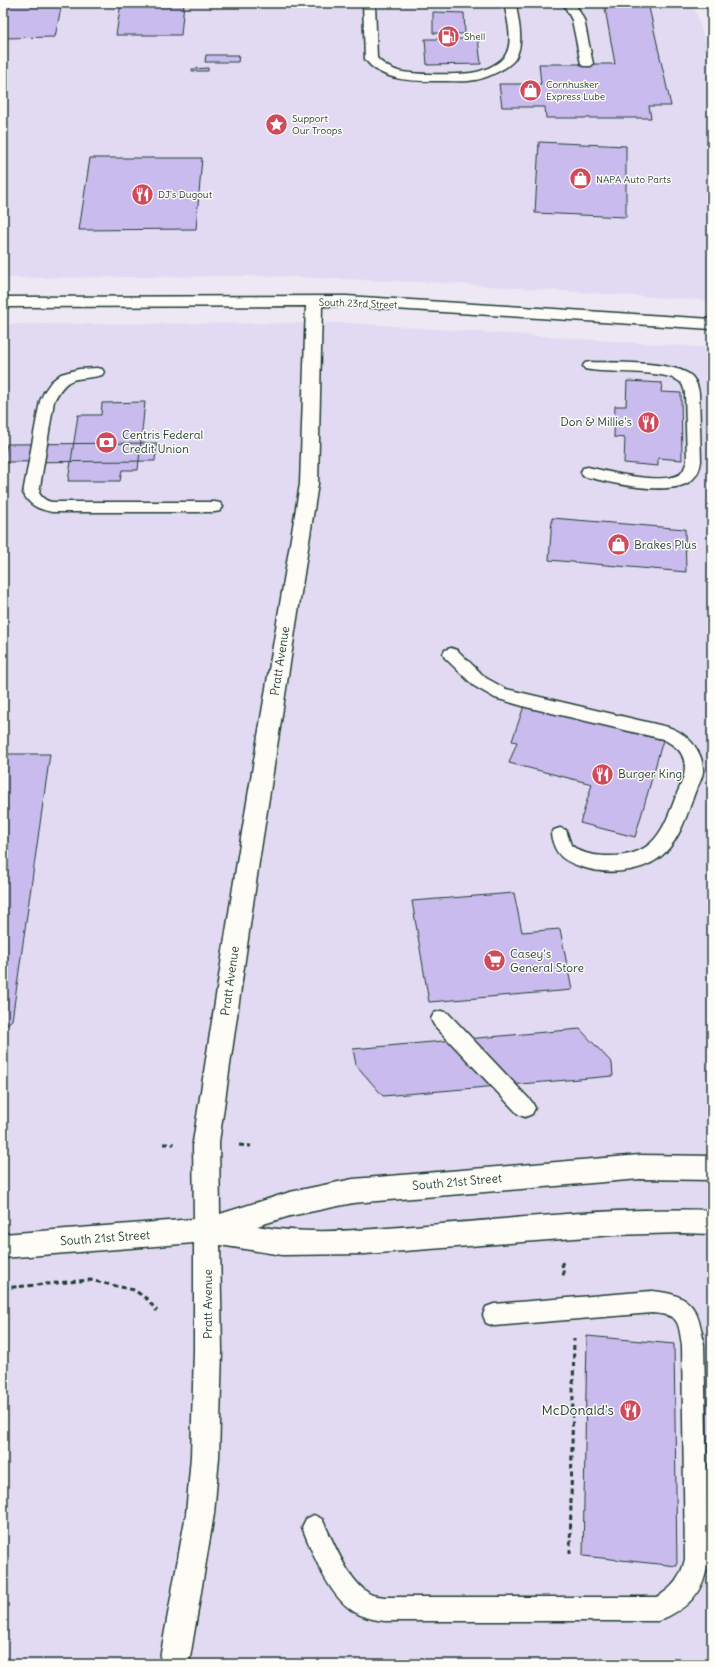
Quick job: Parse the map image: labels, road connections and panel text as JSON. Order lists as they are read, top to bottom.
{
  "streets": {
    "street": ["South 23rd Street", "Pratt Avenue", "South 21st Street"]
  },
  "crossings": [
    ["South 23rd Street", "Pratt Avenue"],
    ["Pratt Avenue", "South 21st Street"]
  ],
  "places": {
    "fuel station": ["Shell"],
    "shop": ["Cornhusker Express Lube", "NAPA Auto Parts", "Brakes Plus"],
    "place": ["Support Our Troops"],
    "restaurant": [
      "DJ's Dugout",
      "Don & Millie's",
      "Burger King",
      "McDonald's"
    ],
    "bank": ["Centris Federal Credit Union"],
    "supermarket": ["Casey's General Store"]
  }
}
